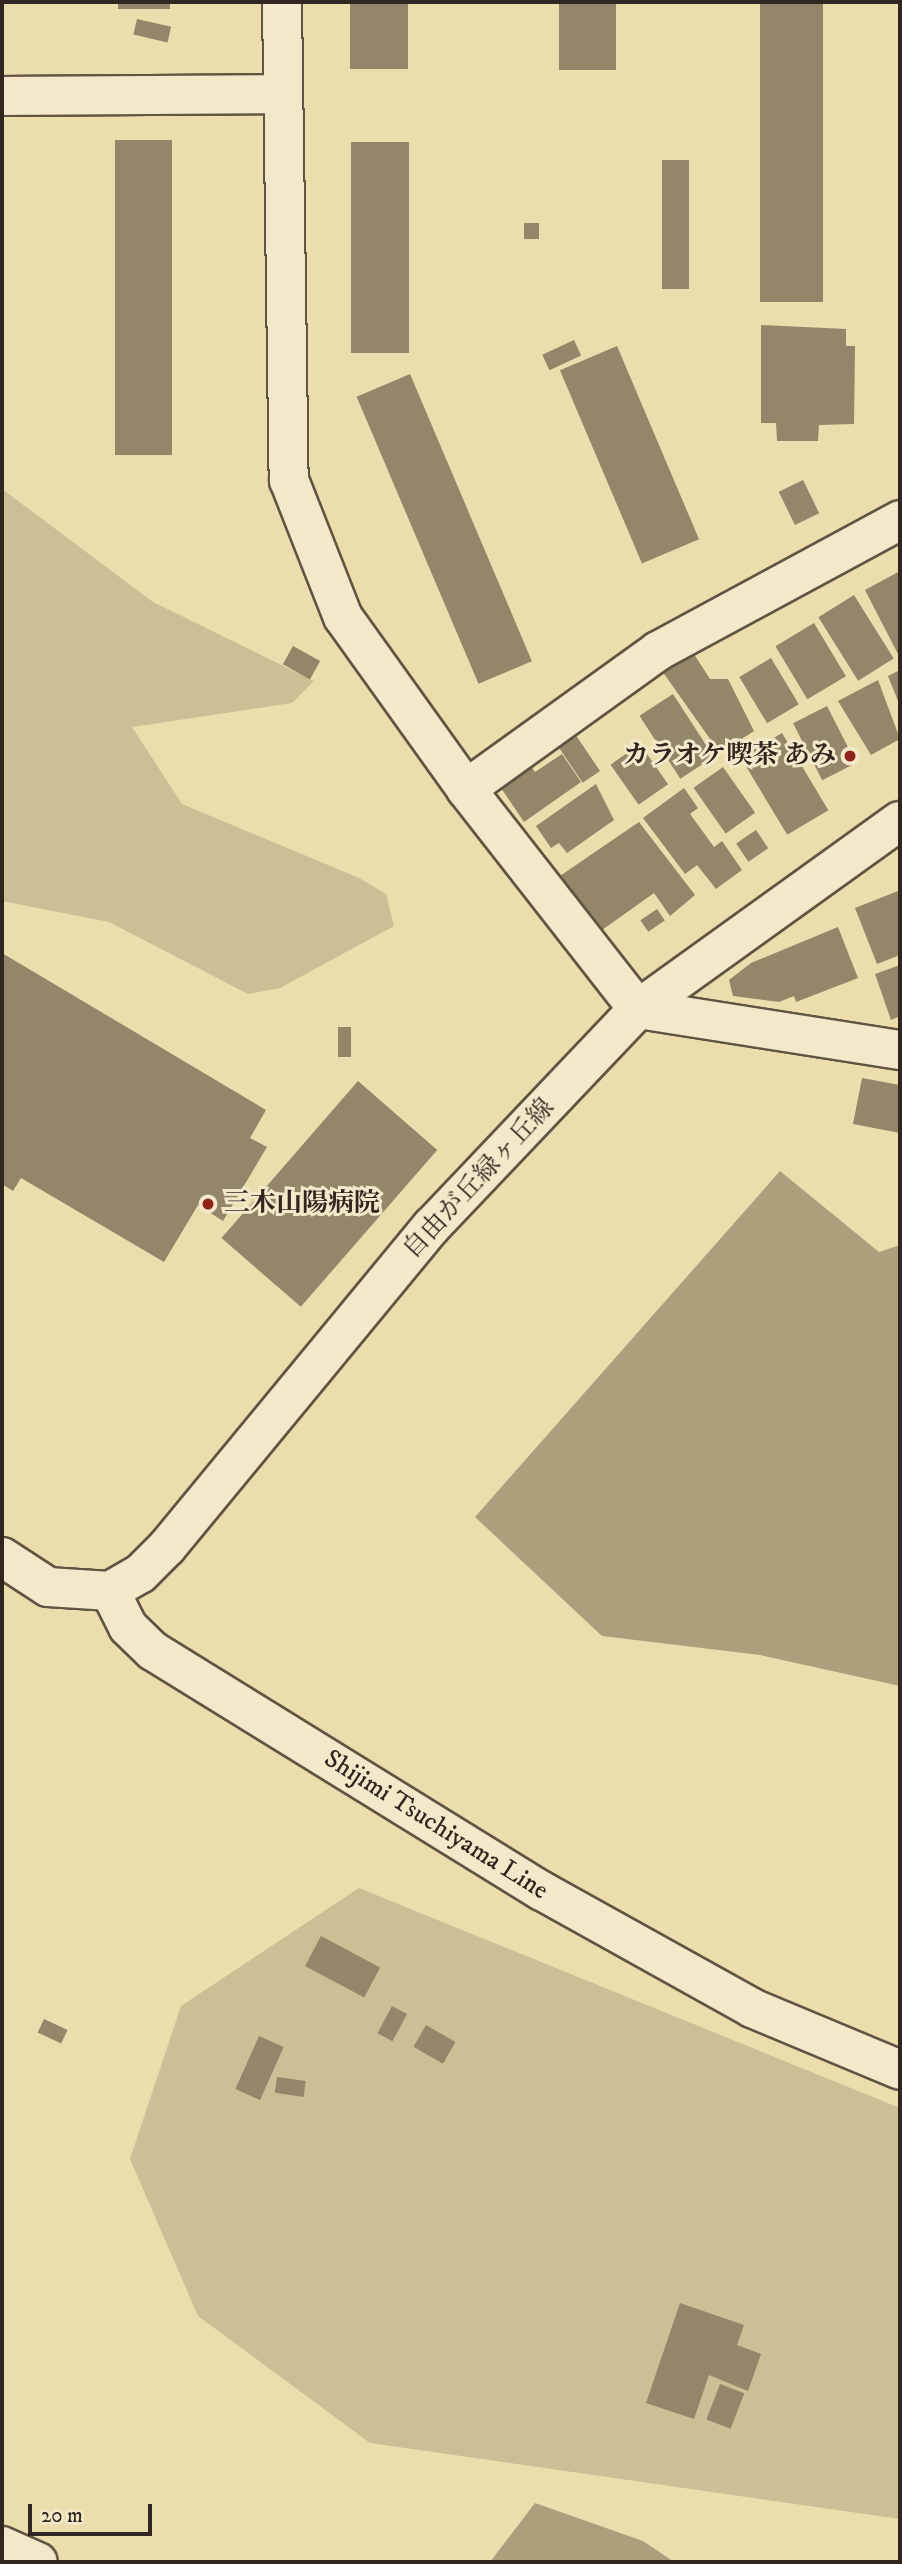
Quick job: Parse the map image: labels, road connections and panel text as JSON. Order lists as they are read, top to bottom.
{
  "streets": {
    "street": ["自由が丘緑ヶ丘線", "Shijimi Tsuchiyama Line"]
  },
  "crossings": [
    ["自由が丘緑ヶ丘線", "Shijimi Tsuchiyama Line"]
  ],
  "places": ["カラオケ喫茶 あみ", "三木山陽病院"],
  "scale_bar": "20 m"
}
